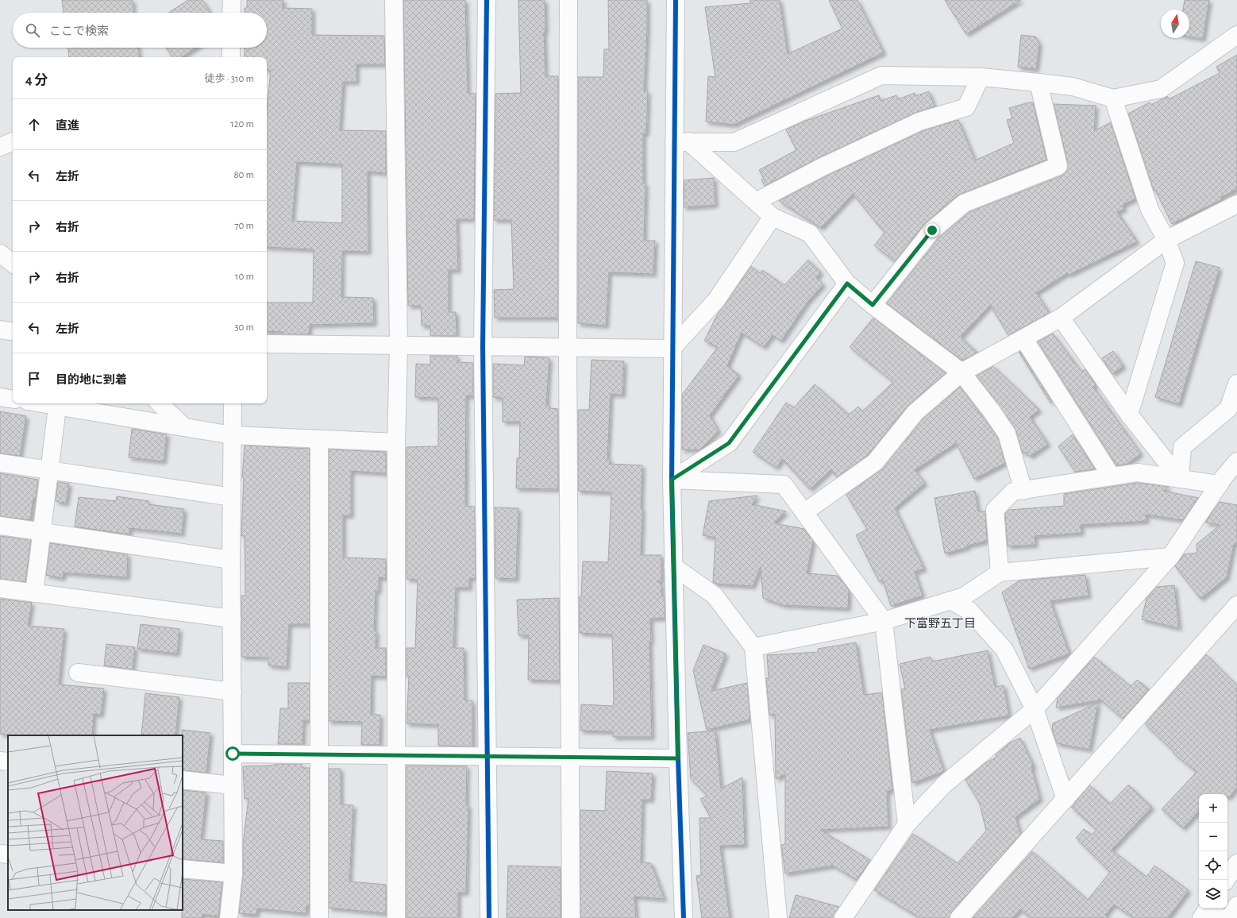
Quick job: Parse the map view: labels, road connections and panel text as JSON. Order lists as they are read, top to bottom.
{
  "districts": ["下富野五丁目"],
  "north": "top",
  "page": {
    "search": "ここで検索",
    "heading": ["4 分", "徒歩 · 310 m"],
    "list": [
      ["直進", "120 m"],
      ["左折", "80 m"],
      ["右折", "70 m"],
      ["右折", "10 m"],
      ["左折", "30 m"],
      "目的地に到着"
    ],
    "map_buttons": ["+", "−"]
  }
}
